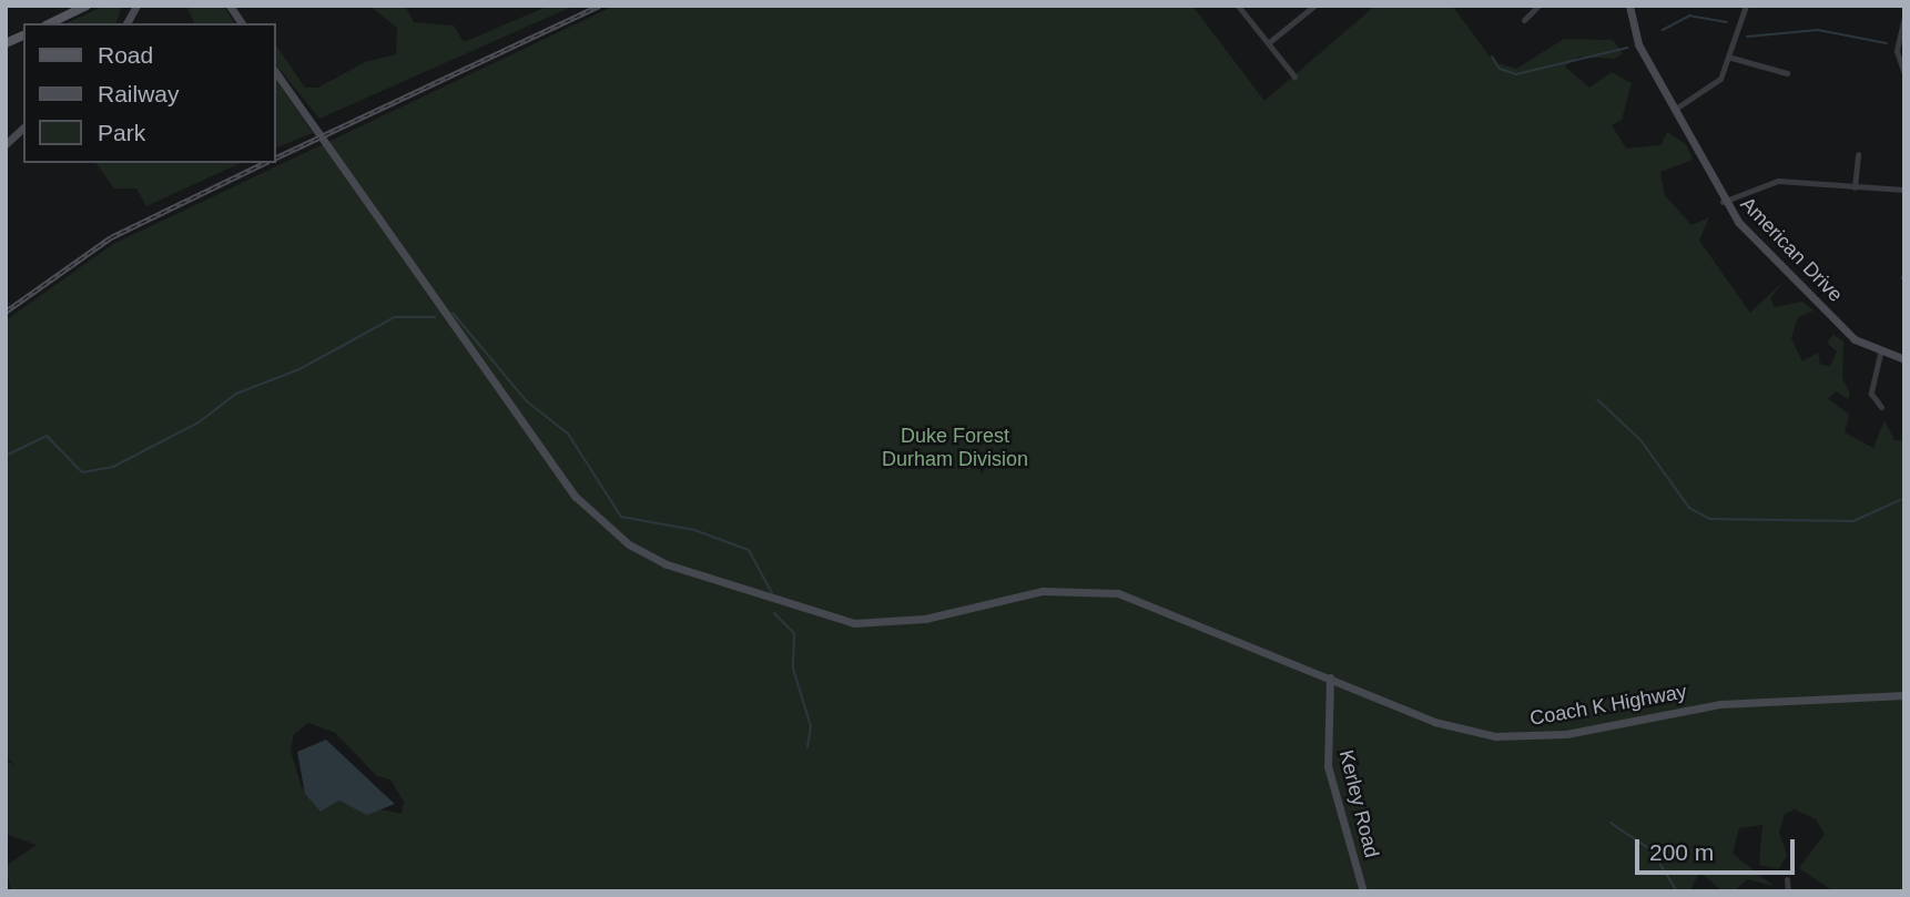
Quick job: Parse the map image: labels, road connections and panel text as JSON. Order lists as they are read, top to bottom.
{
  "streets": {
    "street": ["American Drive", "Coach K Highway", "Kerley Road"]
  },
  "crossings": [
    ["Coach K Highway", "Kerley Road"]
  ],
  "parks": ["Duke Forest Durham Division"],
  "legend": ["Road", "Railway", "Park"],
  "scale_bar": "200 m"
}
